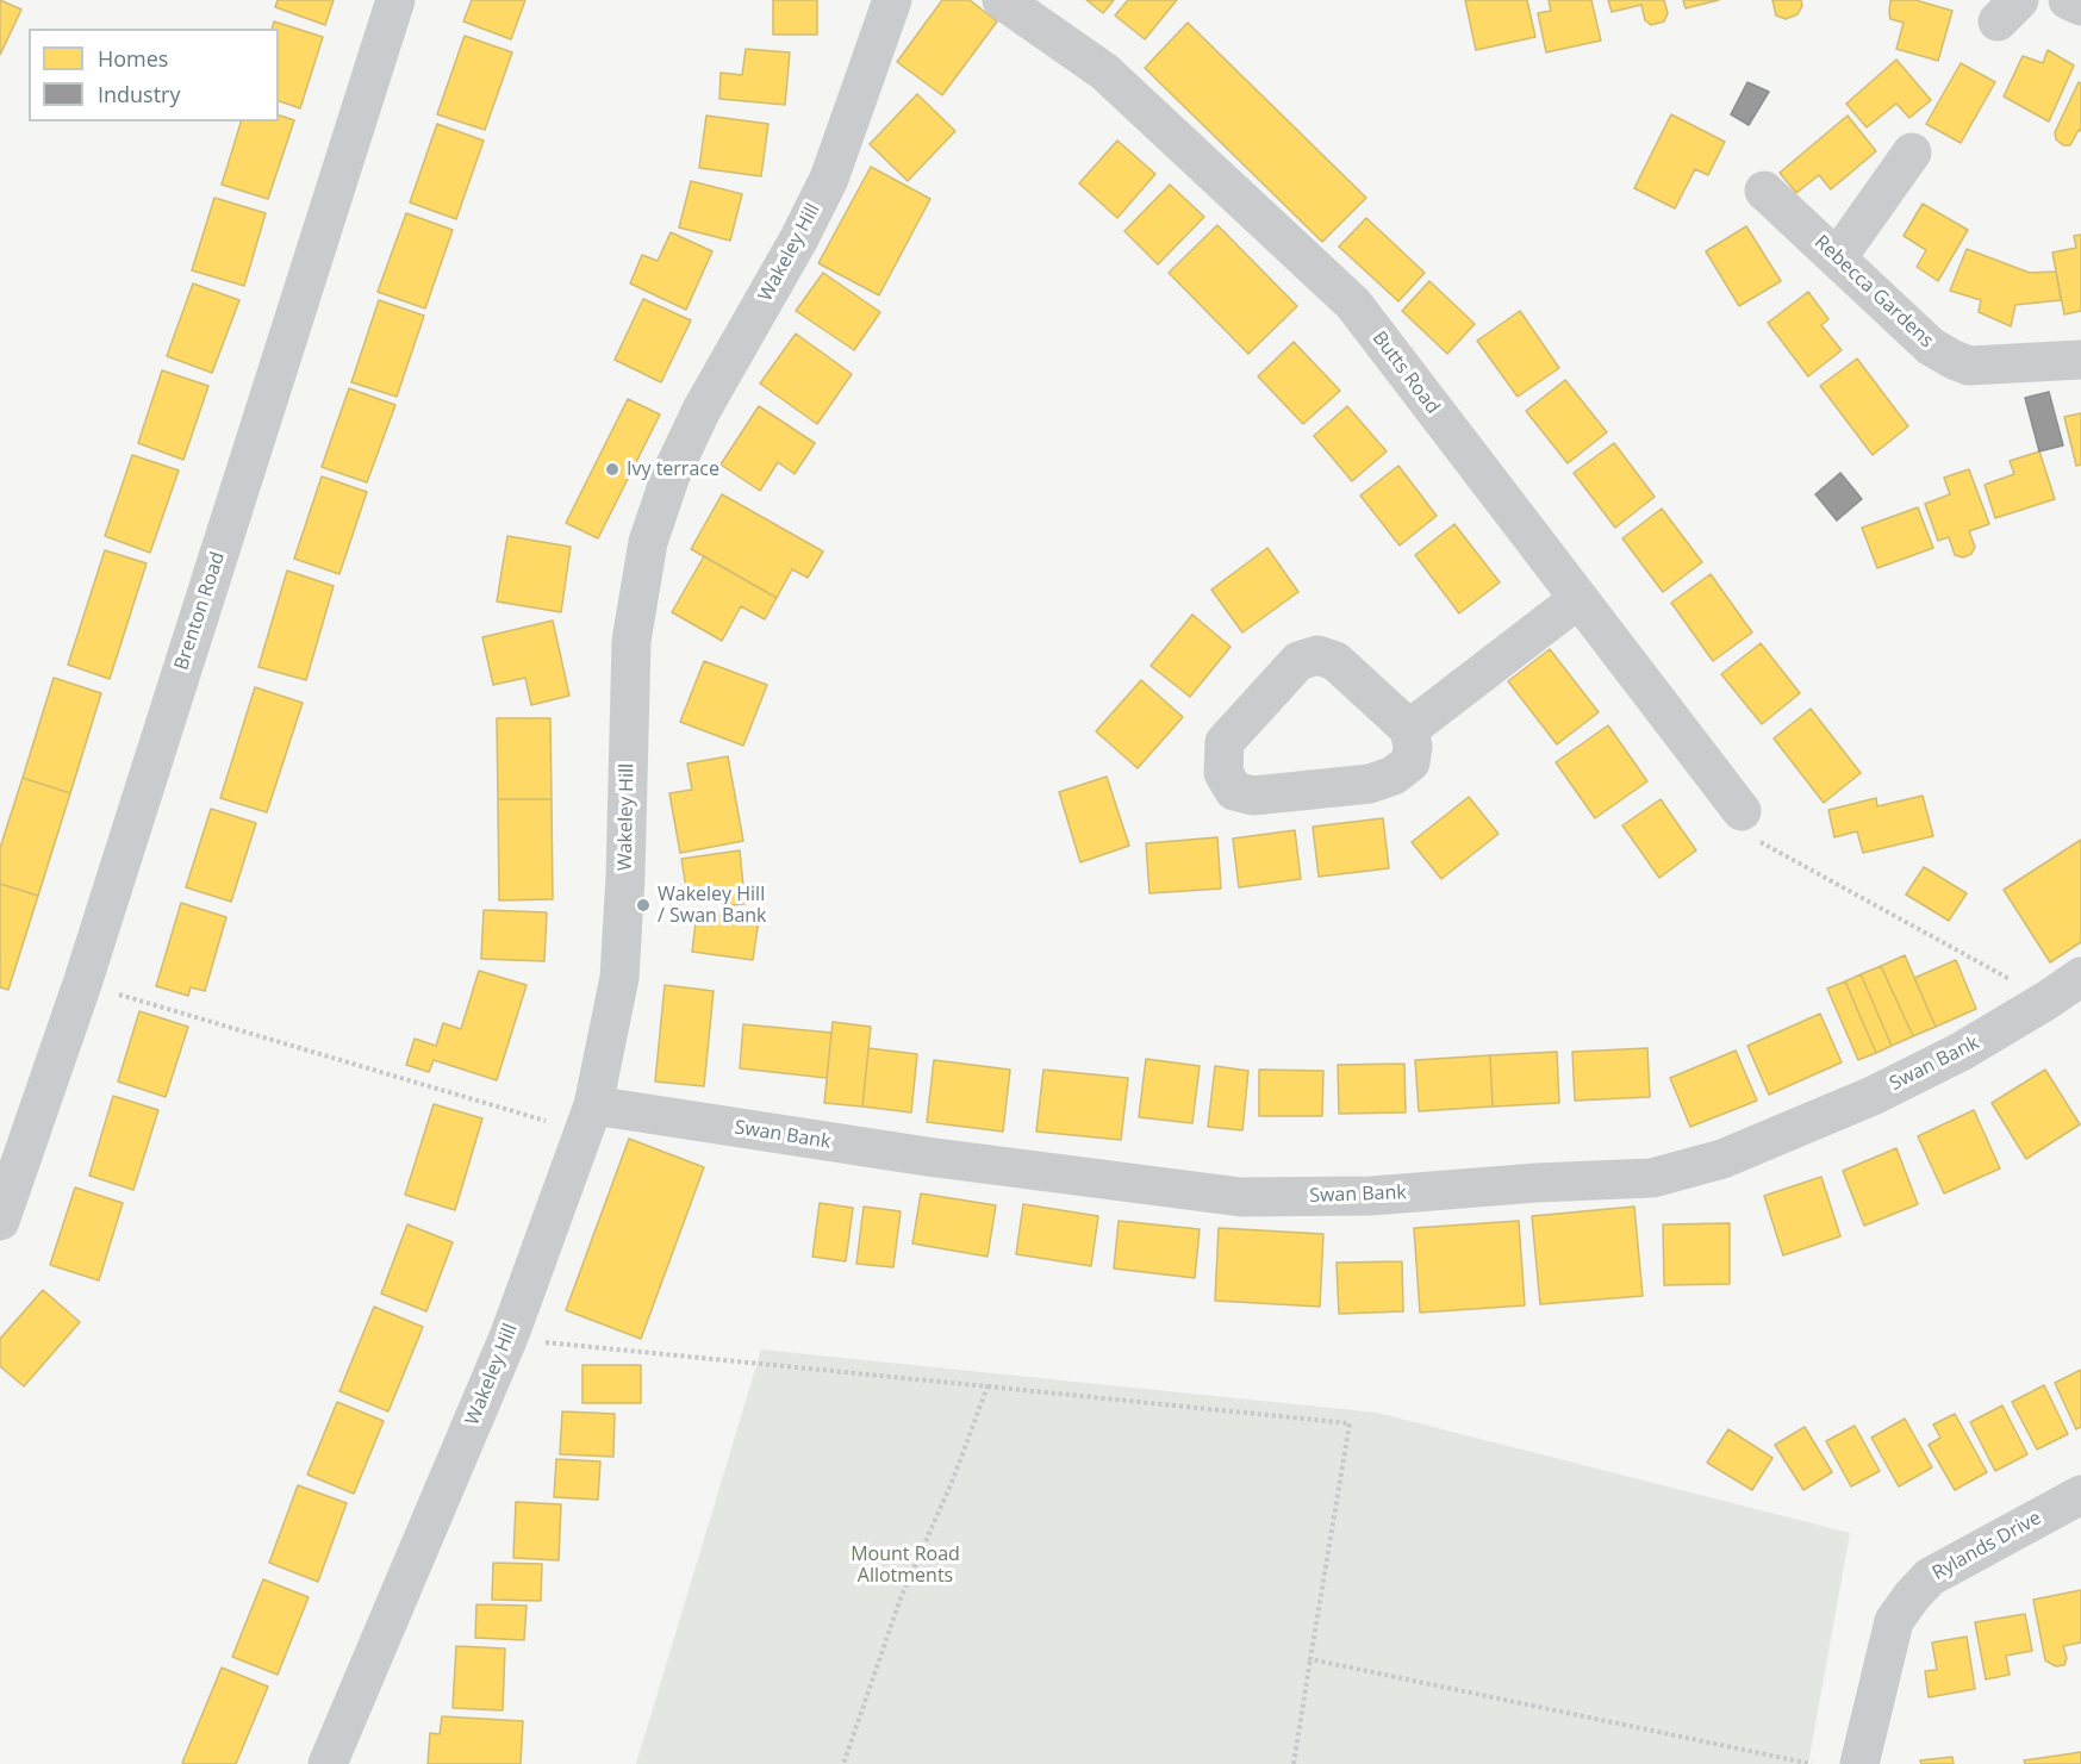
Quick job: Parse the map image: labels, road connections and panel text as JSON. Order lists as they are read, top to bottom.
{
  "streets": {
    "street": [
      "Wakeley Hill",
      "Rebecca Gardens",
      "Butts Road",
      "Brenton Road",
      "Swan Bank",
      "Rylands Drive"
    ]
  },
  "crossings": [
    ["Wakeley Hill", "Swan Bank"]
  ],
  "parks": ["Mount Road Allotments"],
  "places": ["Ivy terrace", "Wakeley Hill / Swan Bank"],
  "legend": ["Homes", "Industry"]
}
